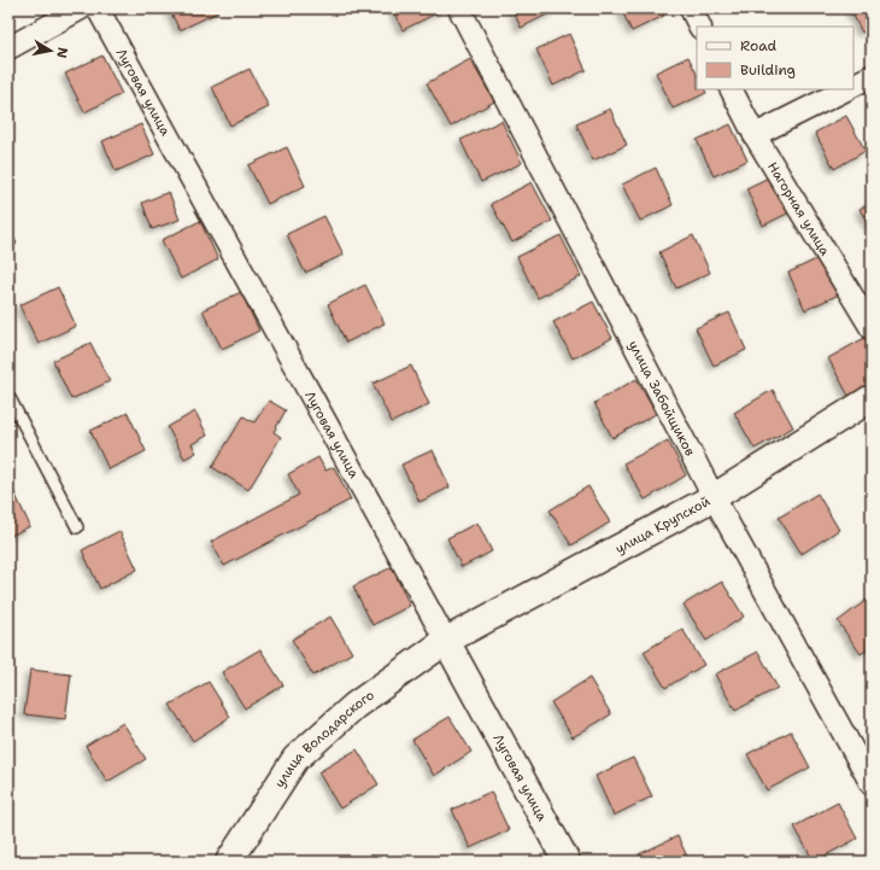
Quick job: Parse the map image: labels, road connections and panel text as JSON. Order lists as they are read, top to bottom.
{
  "streets": {
    "main road": ["Луговая улица", "улица Крупской", "улица Володарского"],
    "street": ["Нагорная улица", "улица Забойщиков"]
  },
  "crossings": [
    ["Луговая улица", "улица Крупской"],
    ["Луговая улица", "улица Володарского"],
    ["улица Забойщиков", "улица Крупской"],
    ["улица Крупской", "улица Володарского"]
  ],
  "legend": ["Road", "Building"],
  "north": "right"
}
